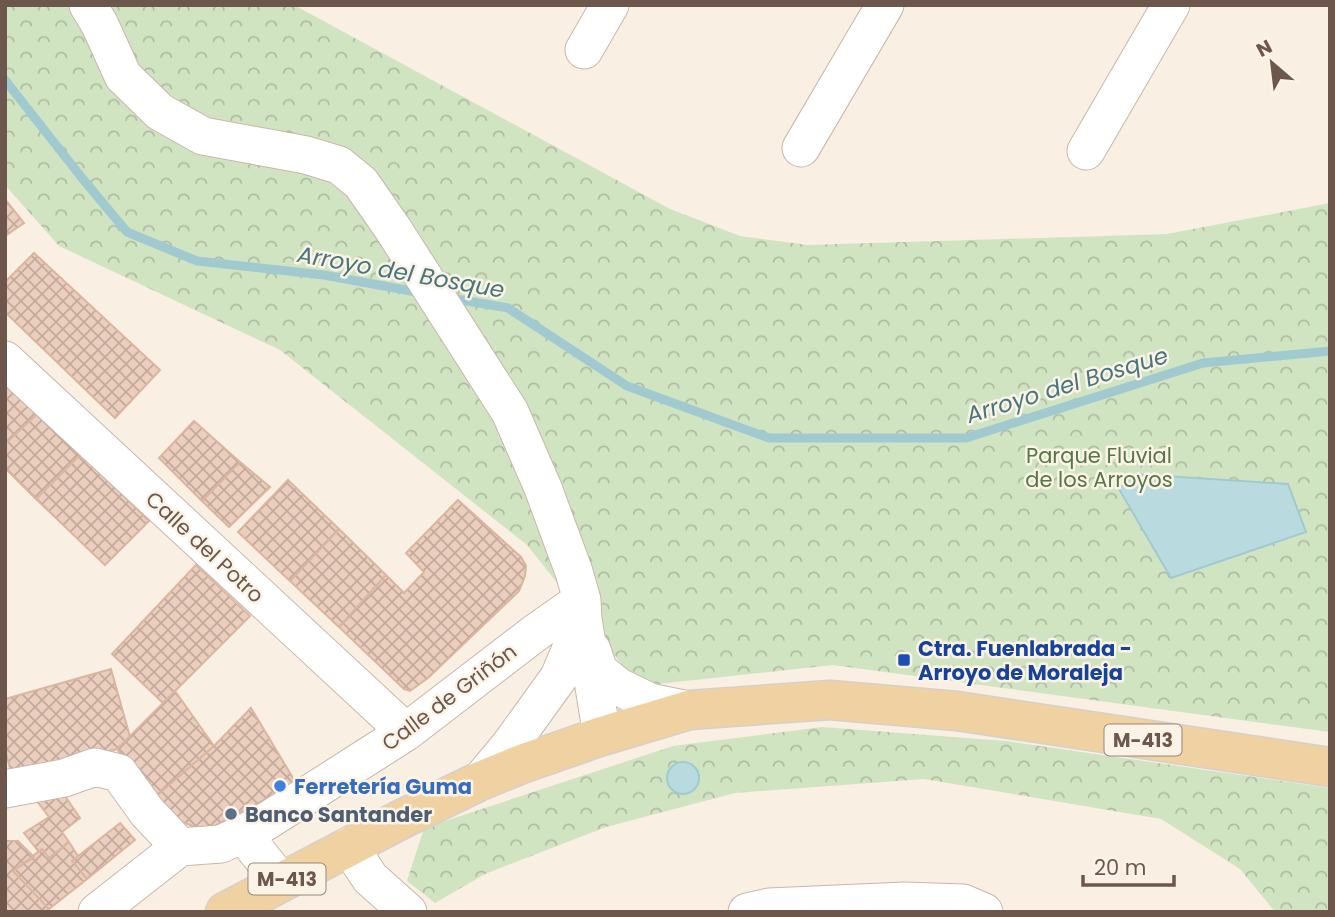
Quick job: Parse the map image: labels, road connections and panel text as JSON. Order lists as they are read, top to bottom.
{
  "streets": {
    "main road": ["M-413"],
    "street": ["Calle del Potro", "Calle de Griñón"]
  },
  "crossings": [
    ["Calle del Potro", "Calle de Griñón"]
  ],
  "water": ["Arroyo del Bosque"],
  "parks": ["Parque Fluvial de los Arroyos"],
  "places": {
    "transit": ["Ctra. Fuenlabrada - Arroyo de Moraleja"],
    "other": ["Ferretería Guma", "Banco Santander"]
  },
  "scale_bar": "20 m",
  "north": "top left"
}
